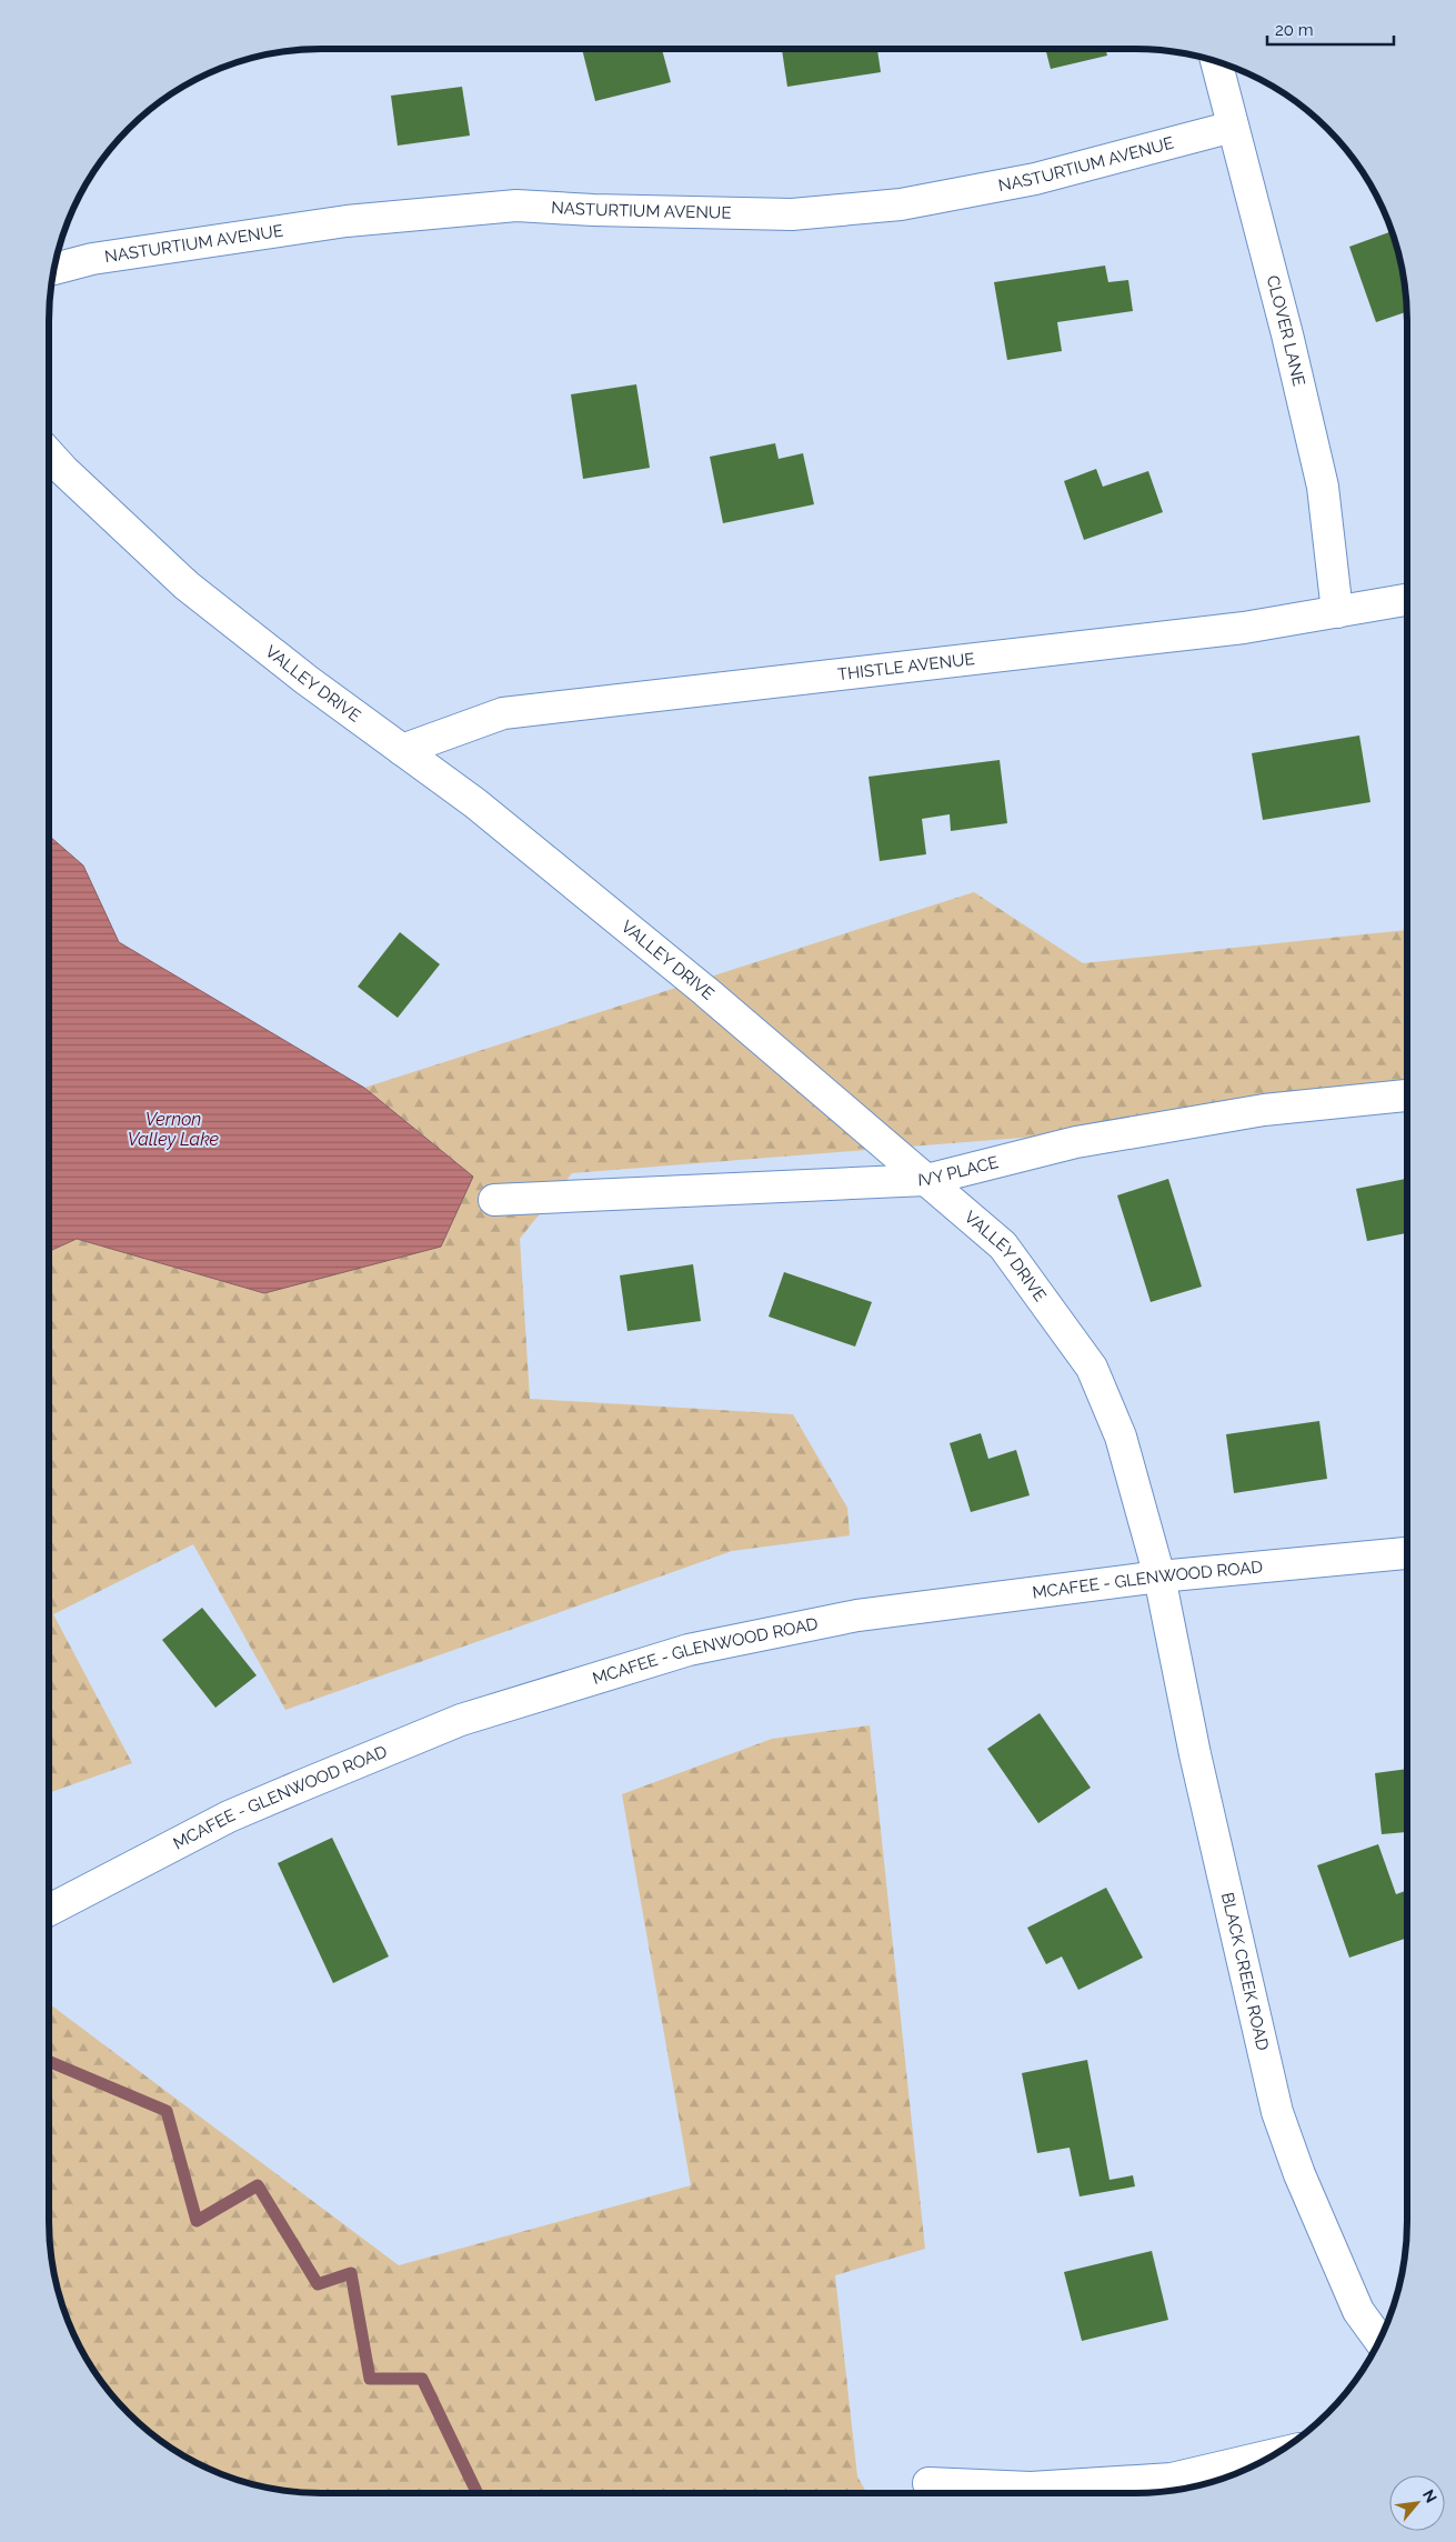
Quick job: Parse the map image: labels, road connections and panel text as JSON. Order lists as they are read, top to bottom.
{
  "streets": {
    "street": [
      "NASTURTIUM AVENUE",
      "CLOVER LANE",
      "THISTLE AVENUE",
      "VALLEY DRIVE",
      "IVY PLACE",
      "MCAFEE - GLENWOOD ROAD",
      "BLACK CREEK ROAD"
    ]
  },
  "crossings": [
    ["NASTURTIUM AVENUE", "CLOVER LANE"],
    ["CLOVER LANE", "THISTLE AVENUE"],
    ["THISTLE AVENUE", "VALLEY DRIVE"],
    ["VALLEY DRIVE", "IVY PLACE"],
    ["VALLEY DRIVE", "MCAFEE - GLENWOOD ROAD"],
    ["VALLEY DRIVE", "BLACK CREEK ROAD"],
    ["MCAFEE - GLENWOOD ROAD", "BLACK CREEK ROAD"]
  ],
  "water": ["Vernon Valley Lake"],
  "scale_bar": "20 m",
  "north": "top right"
}
